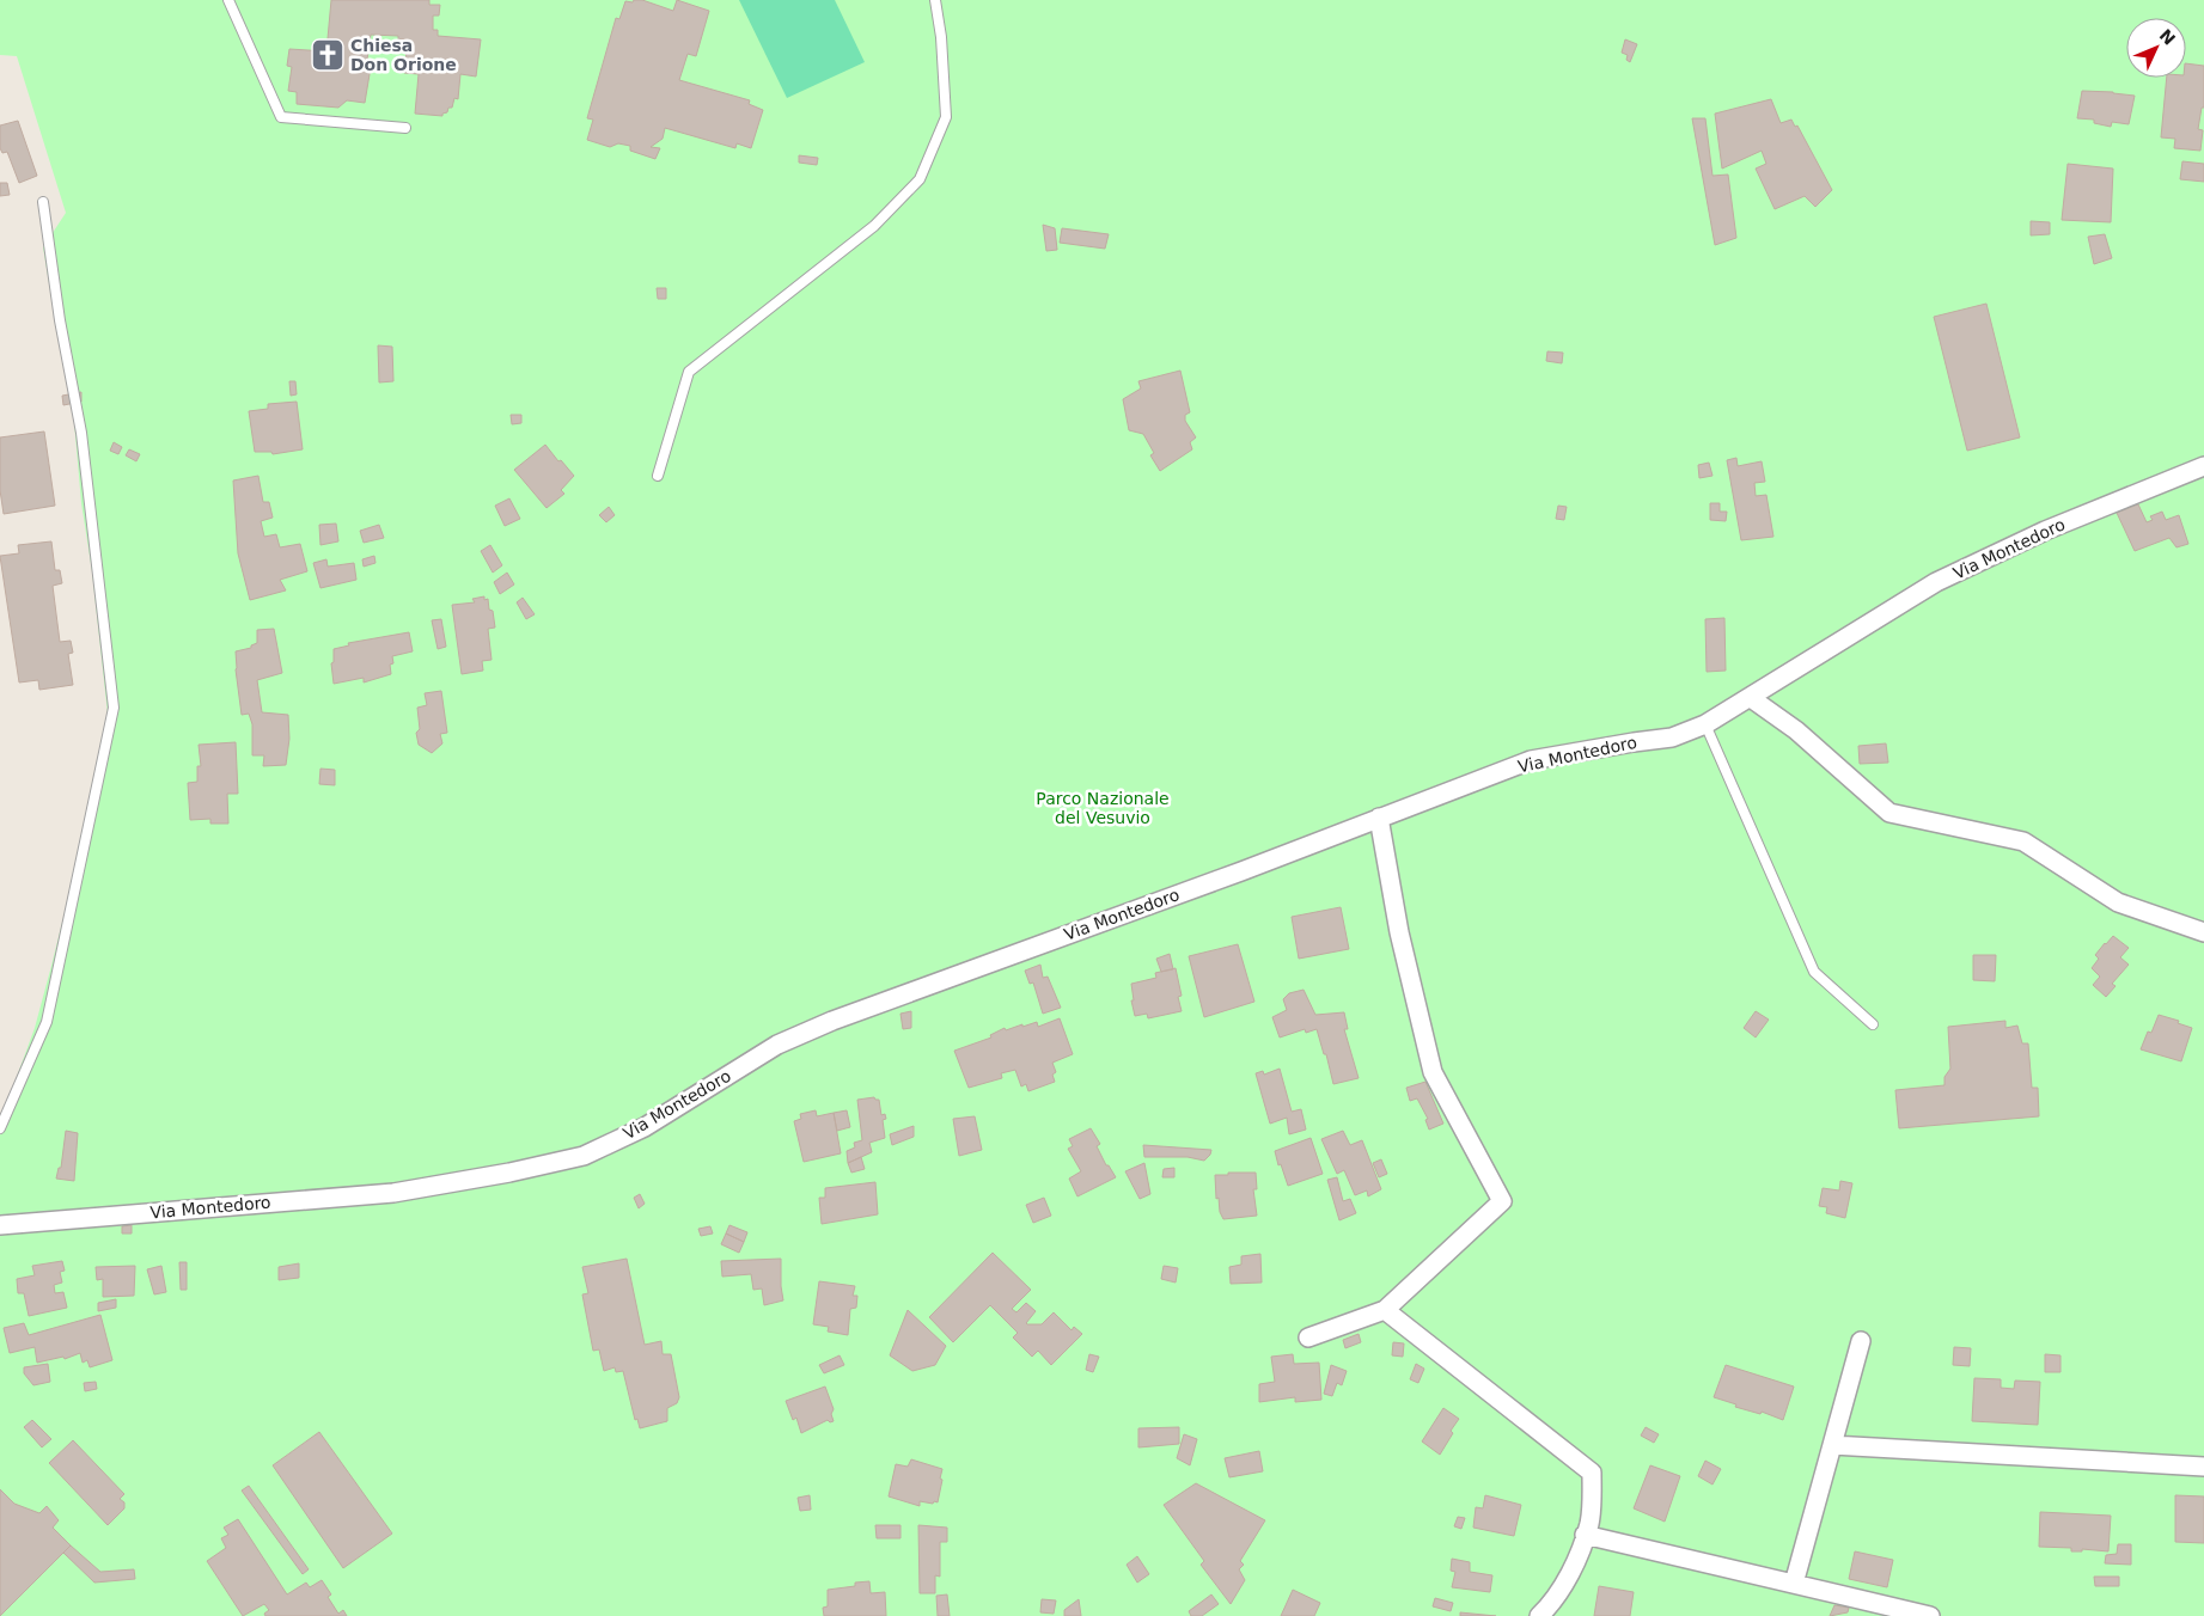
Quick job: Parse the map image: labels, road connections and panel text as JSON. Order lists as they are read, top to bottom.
{
  "streets": {
    "street": ["Via Montedoro"]
  },
  "parks": ["Parco Nazionale del Vesuvio"],
  "places": {
    "church": ["Chiesa Don Orione"]
  },
  "north": "top right"
}
